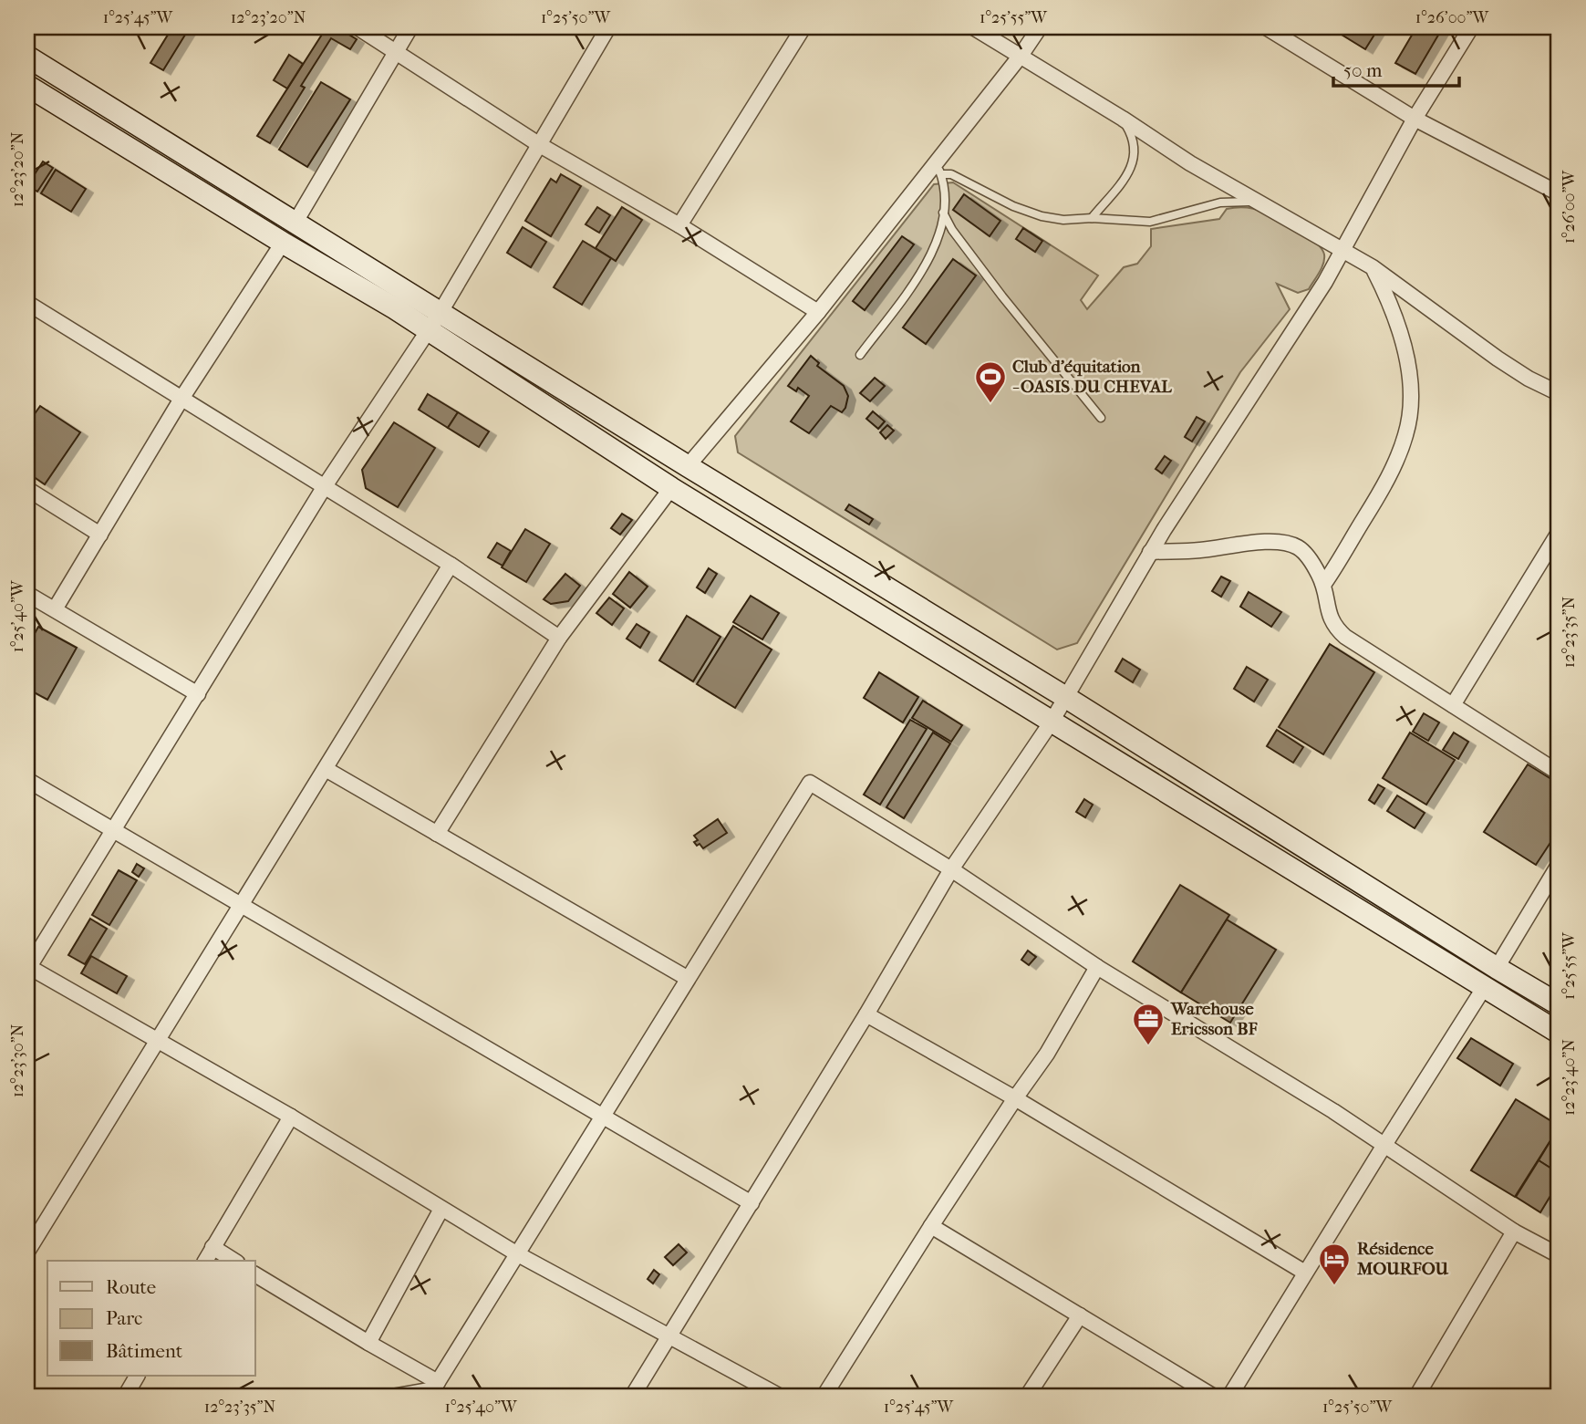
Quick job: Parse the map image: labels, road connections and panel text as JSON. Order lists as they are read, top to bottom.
{
  "places": {
    "sports": ["Club d'équitation - OASIS DU CHEVAL"],
    "office": ["Warehouse Ericsson BF"],
    "hotel": ["Résidence MOURFOU"]
  },
  "legend": ["Route", "Parc", "Bâtiment"],
  "scale_bar": "50 m",
  "coordinates": [
    "1°25'45\"W",
    "12°23'20\"N",
    "1°25'50\"W",
    "1°25'55\"W",
    "1°26'00\"W",
    "1°25'40\"W",
    "12°23'35\"N",
    "12°23'30\"N",
    "12°23'40\"N"
  ]
}
